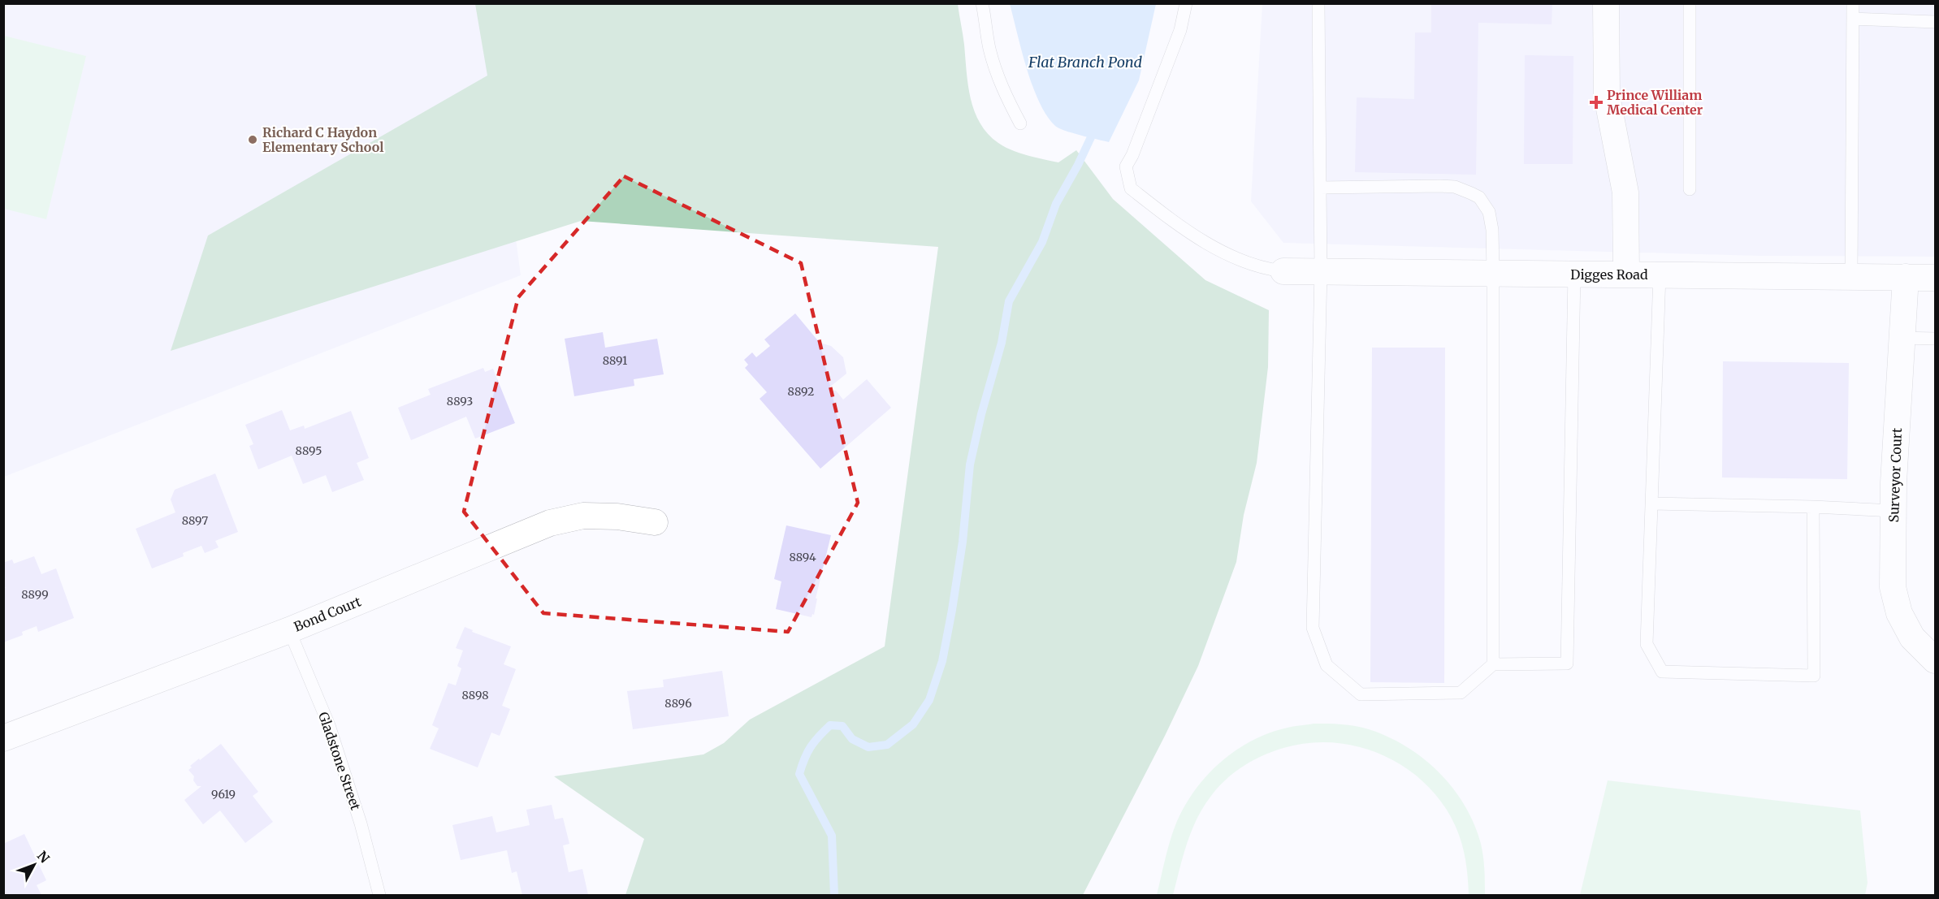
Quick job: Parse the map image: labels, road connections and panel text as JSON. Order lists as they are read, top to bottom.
{
  "streets": {
    "street": ["Digges Road", "Surveyor Court", "Bond Court"],
    "lane": ["Gladstone Street"]
  },
  "crossings": [
    ["Digges Road", "Surveyor Court"],
    ["Bond Court", "Gladstone Street"]
  ],
  "water": ["Flat Branch Pond"],
  "places": {
    "health": ["Prince William Medical Center"],
    "other": ["Richard C Haydon Elementary School"]
  },
  "house_numbers": [
    "8891",
    "8892",
    "8893",
    "8895",
    "8897",
    "8894",
    "8899",
    "8898",
    "8896",
    "9619"
  ],
  "north": "top right"
}
